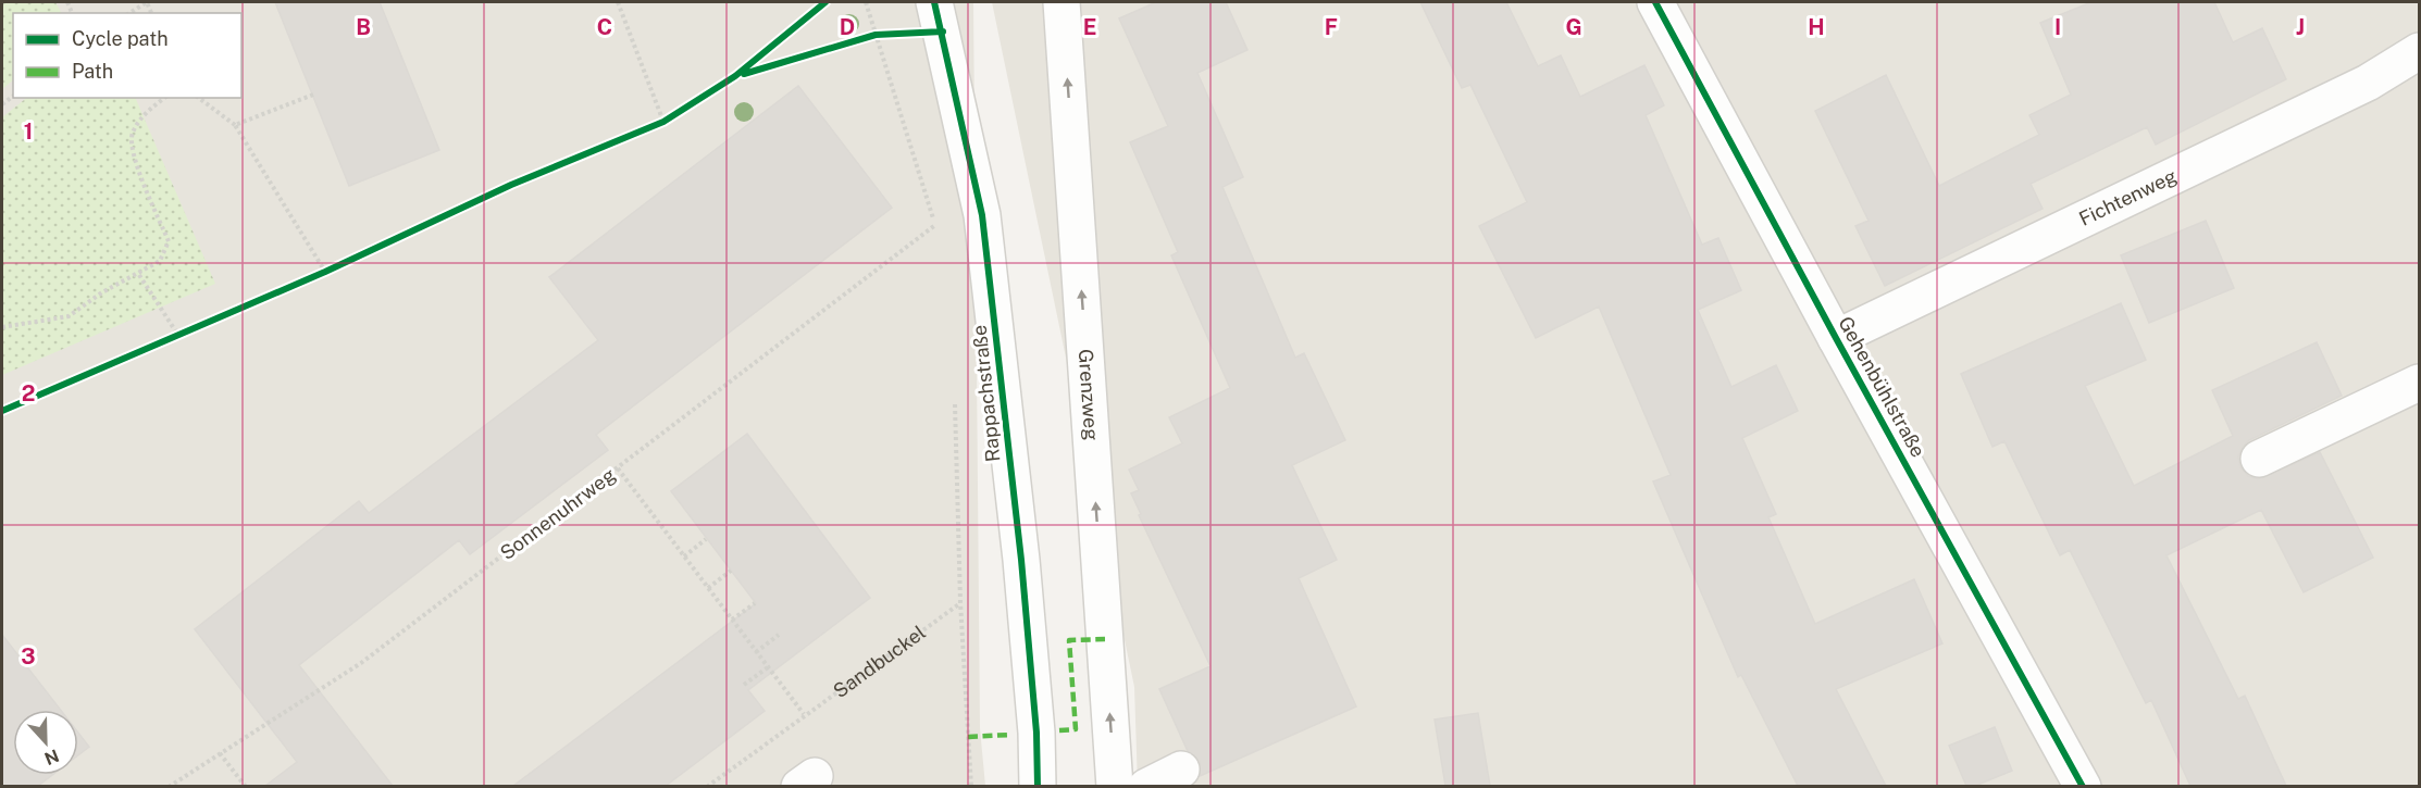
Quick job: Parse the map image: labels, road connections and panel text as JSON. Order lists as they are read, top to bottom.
{
  "streets": {
    "street": [
      "Fichtenweg",
      "Gehenbühlstraße",
      "Rappachstraße",
      "Grenzweg"
    ],
    "path": ["Sonnenuhrweg", "Sandbuckel"]
  },
  "crossings": [
    ["Fichtenweg", "Gehenbühlstraße"]
  ],
  "one_way": ["Grenzweg"],
  "legend": ["Cycle path", "Path"],
  "north": "bottom",
  "grid": {
    "columns": [
      "B",
      "C",
      "D",
      "E",
      "F",
      "G",
      "H",
      "I",
      "J"
    ],
    "rows": ["1", "2", "3"]
  }
}
